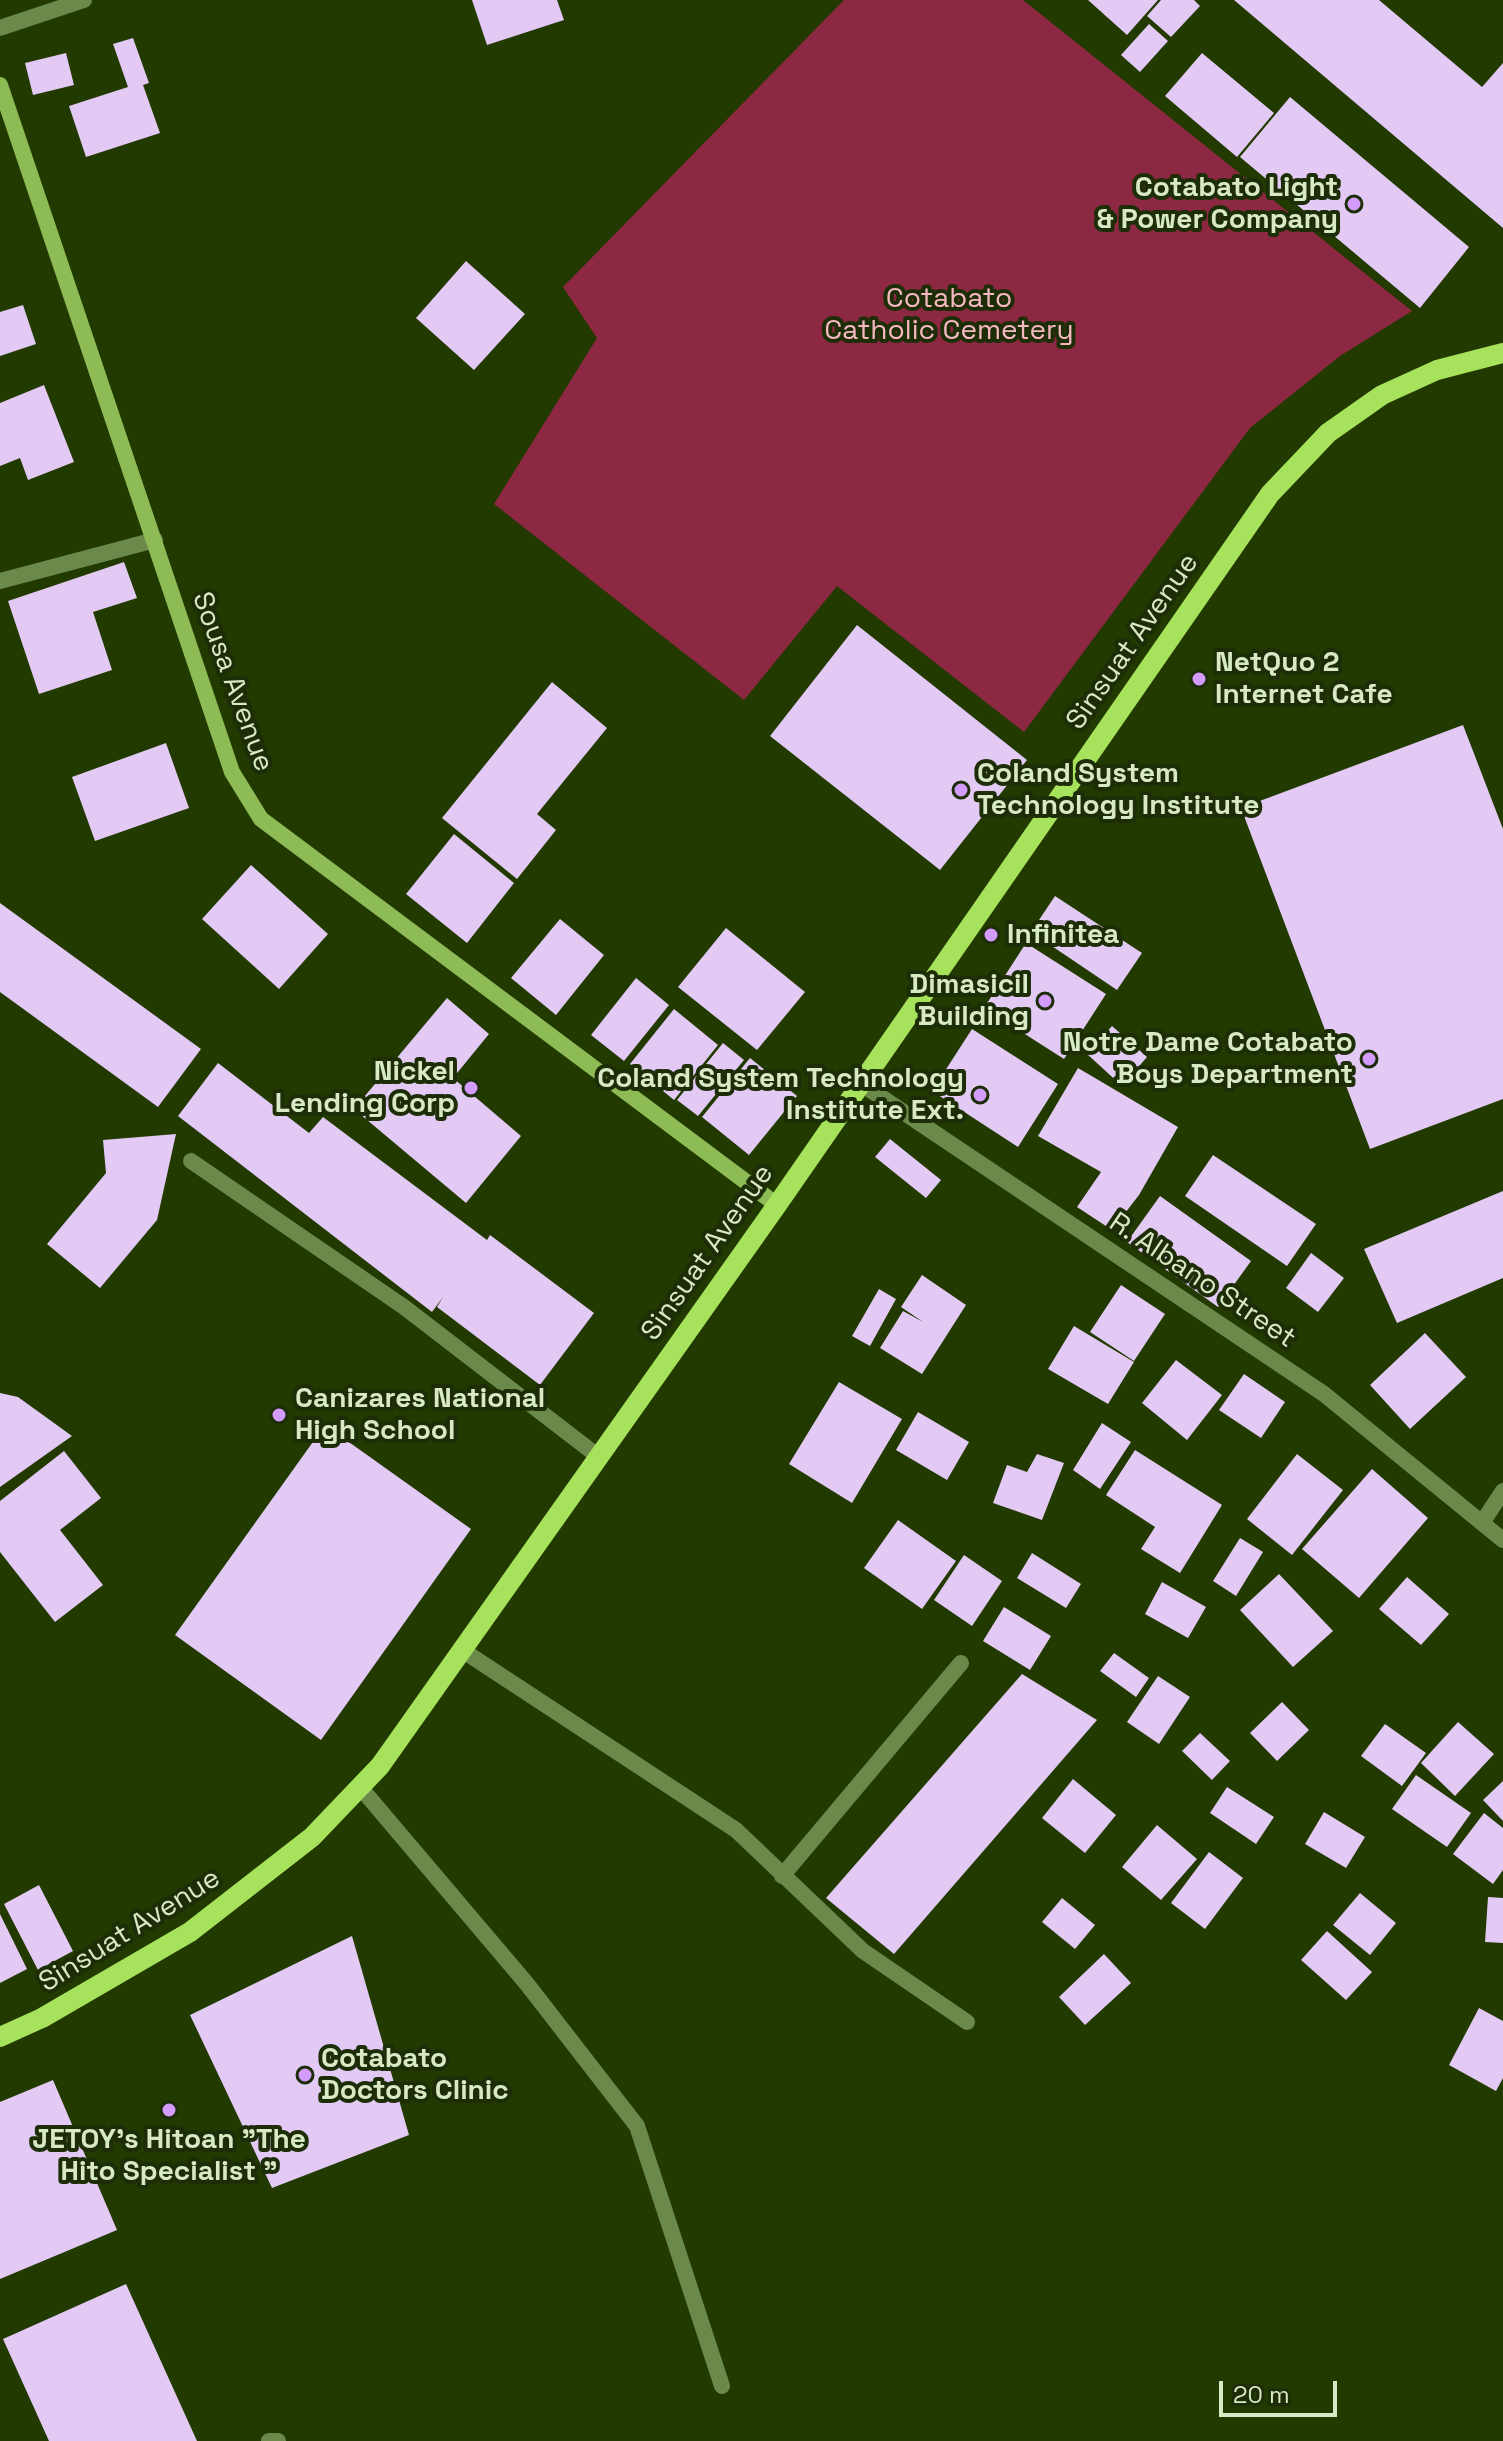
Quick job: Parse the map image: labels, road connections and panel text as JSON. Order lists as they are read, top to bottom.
{
  "streets": {
    "main road": ["Sinsuat Avenue"],
    "street": ["Sousa Avenue", "R. Albano Street"]
  },
  "crossings": [
    ["Sinsuat Avenue", "Sousa Avenue"],
    ["Sinsuat Avenue", "R. Albano Street"]
  ],
  "parks": ["Cotabato Catholic Cemetery"],
  "places": [
    "Cotabato Light & Power Company",
    "NetQuo 2 Internet Cafe",
    "Coland System Technology Institute",
    "Infinitea",
    "Dimasicil Building",
    "Notre Dame Cotabato Boys Department",
    "Nickel Lending Corp",
    "Coland System Technology Institute Ext.",
    "Canizares National High School",
    "Cotabato Doctors Clinic",
    "JETOY's Hitoan \"The Hito Specialist \""
  ],
  "scale_bar": "20 m"
}
